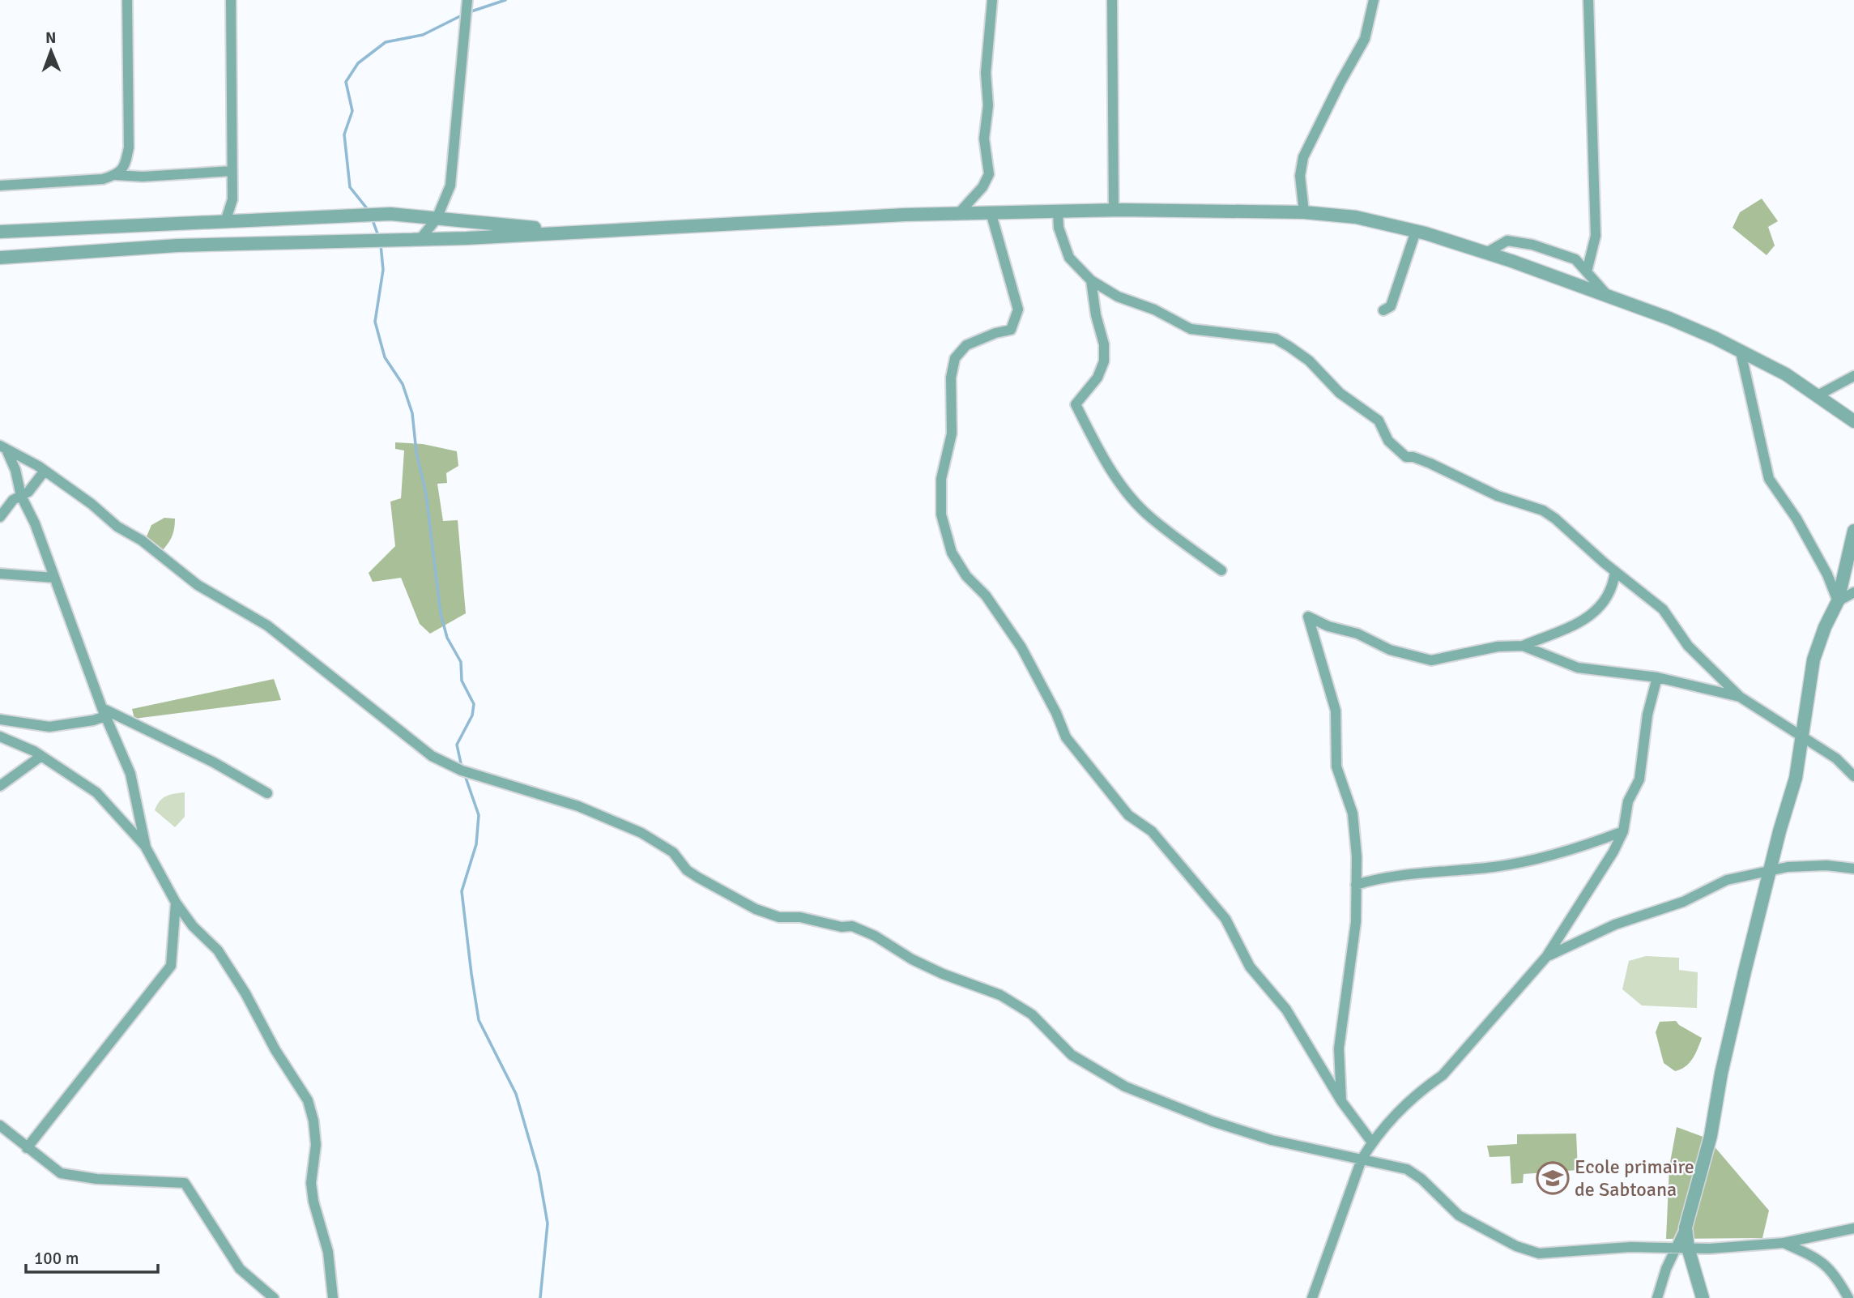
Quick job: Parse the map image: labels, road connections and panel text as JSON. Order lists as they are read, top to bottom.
{
  "places": {
    "school or university": ["Ecole primaire de Sabtoana"]
  },
  "scale_bar": "100 m",
  "north": "top"
}
